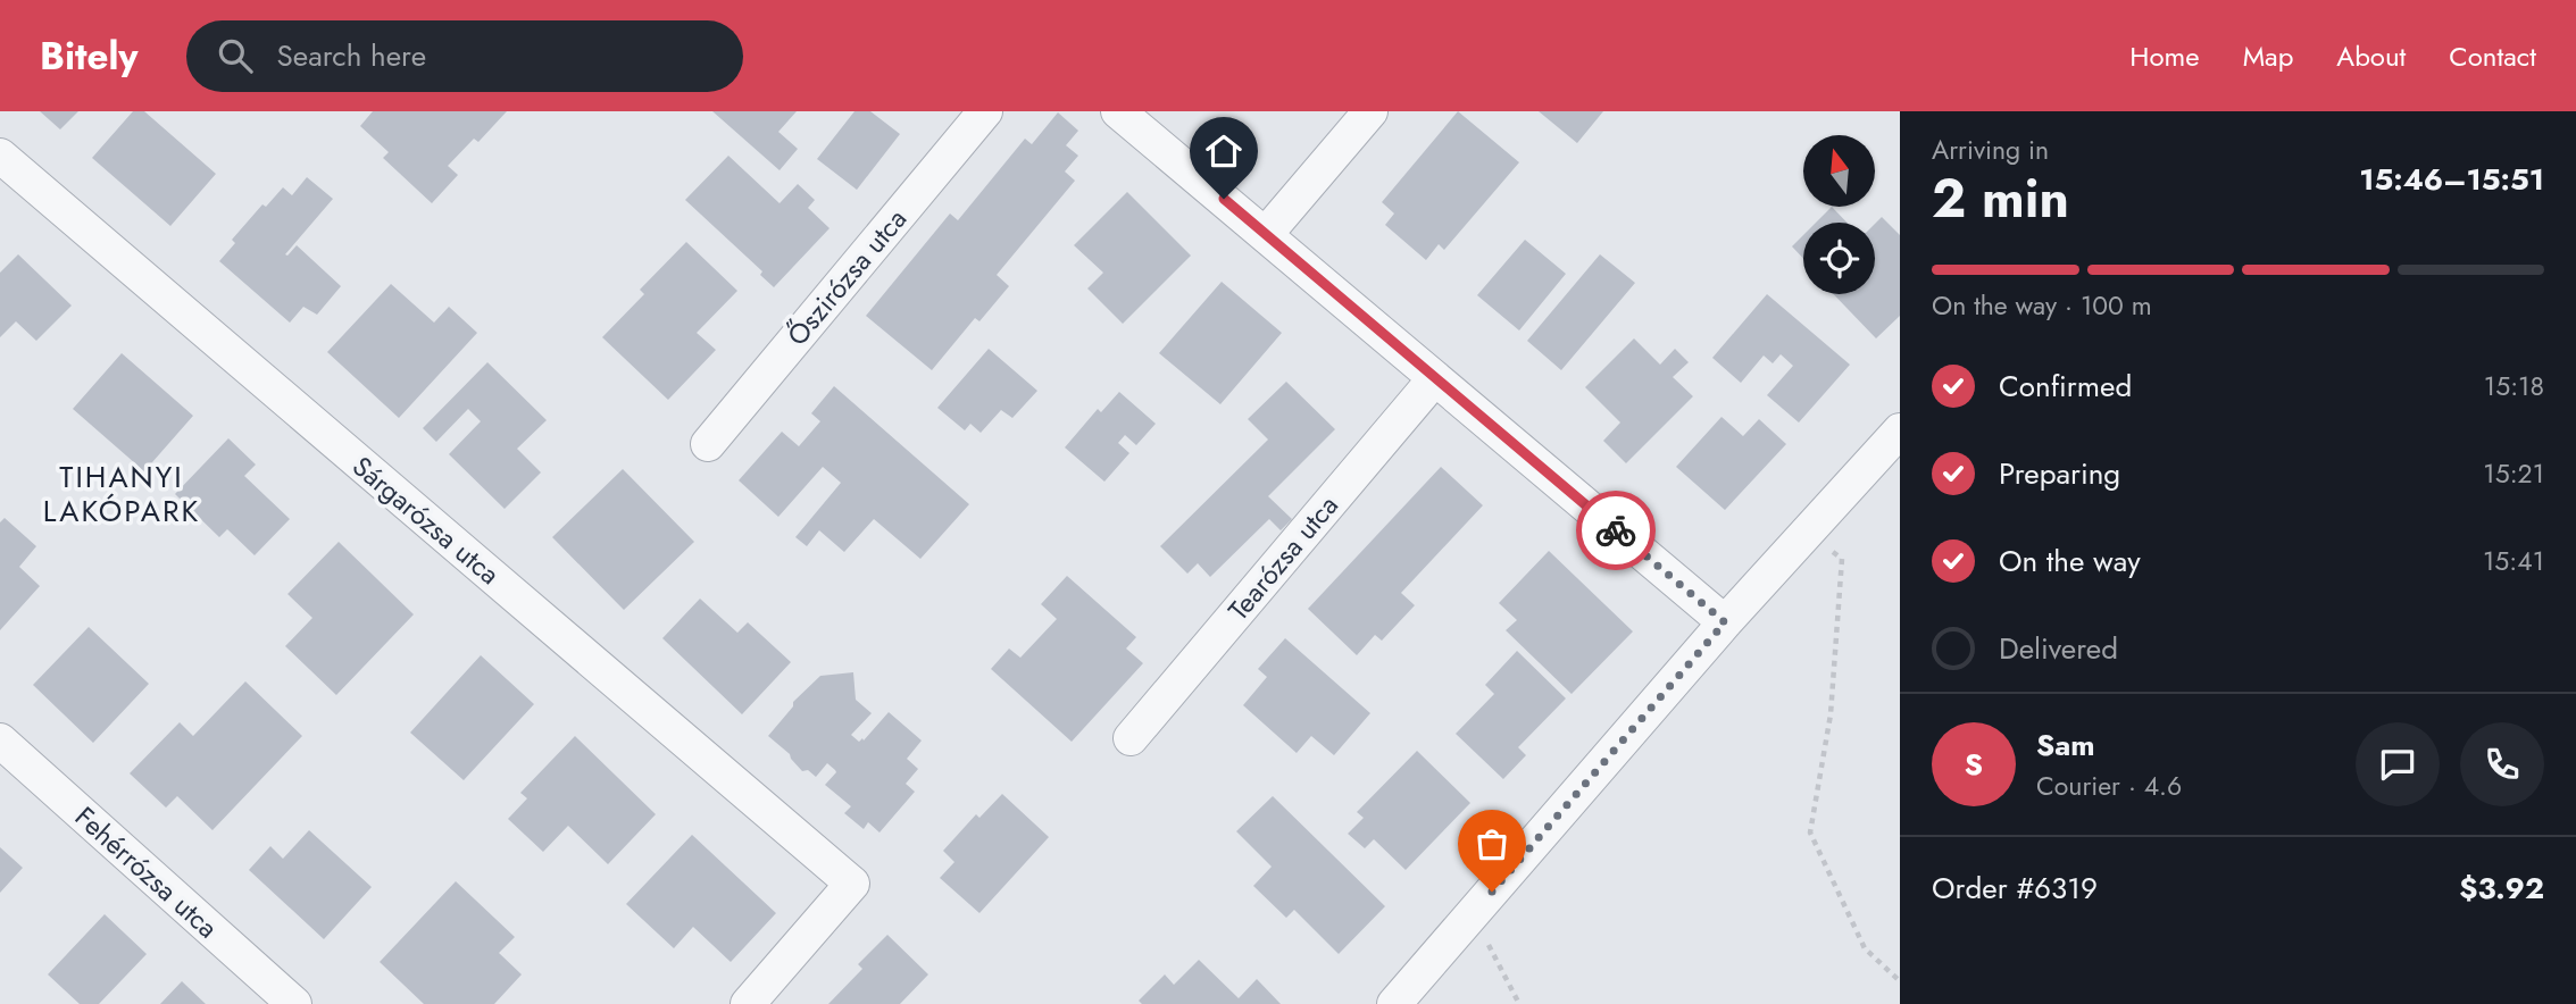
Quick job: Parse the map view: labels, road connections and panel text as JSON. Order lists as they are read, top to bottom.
{
  "streets": {
    "street": [
      "Őszirózsa utca",
      "Sárgarózsa utca",
      "Tearózsa utca",
      "Fehérrózsa utca"
    ]
  },
  "districts": ["TIHANYI LAKÓPARK"],
  "north": "top",
  "page": {
    "header": "Bitely",
    "search": "Search here",
    "nav": [
      "Home",
      "Map",
      "About",
      "Contact"
    ],
    "heading": ["2 min", "Arriving in", "15:46–15:51"],
    "panel": [
      "Sam",
      "Courier · 4.6",
      "Order #6319",
      "$3.92"
    ],
    "bar": "On the way · 100 m",
    "list": [
      ["Confirmed", "15:18"],
      ["Preparing", "15:21"],
      ["On the way", "15:41"],
      "Delivered"
    ],
    "round": "S"
  }
}
